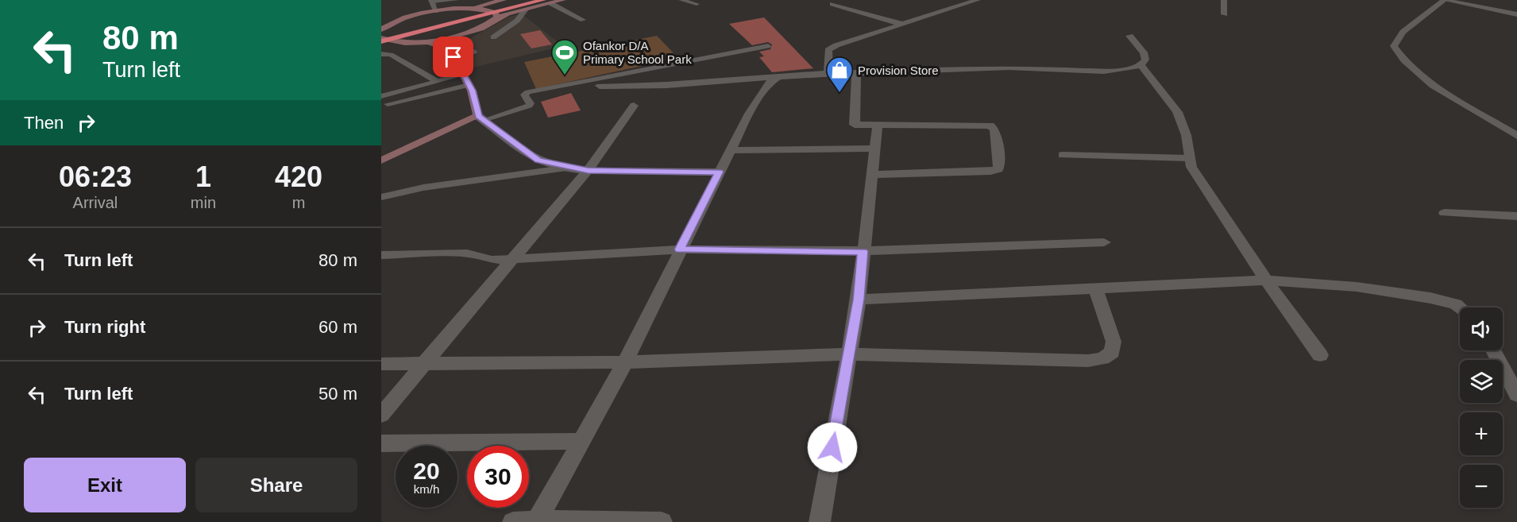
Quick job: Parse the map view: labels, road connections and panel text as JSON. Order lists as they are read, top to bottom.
{
  "places": {
    "sports": ["Ofankor D/A Primary School Park"],
    "shop": ["Provision Store"]
  },
  "page": {
    "turn": ["80 m", "Turn left"],
    "then": "Then",
    "eta": [
      "06:23",
      "Arrival",
      "1",
      "min",
      "420",
      "m"
    ],
    "list": [
      {
        "name": "Turn left",
        "value": "80 m"
      },
      {
        "name": "Turn right",
        "value": "60 m"
      },
      {
        "name": "Turn left",
        "value": "50 m"
      }
    ],
    "map_buttons": ["+", "−"],
    "speed": "20 km/h",
    "limit": "30",
    "buttons": ["Exit", "Share"]
  }
}
